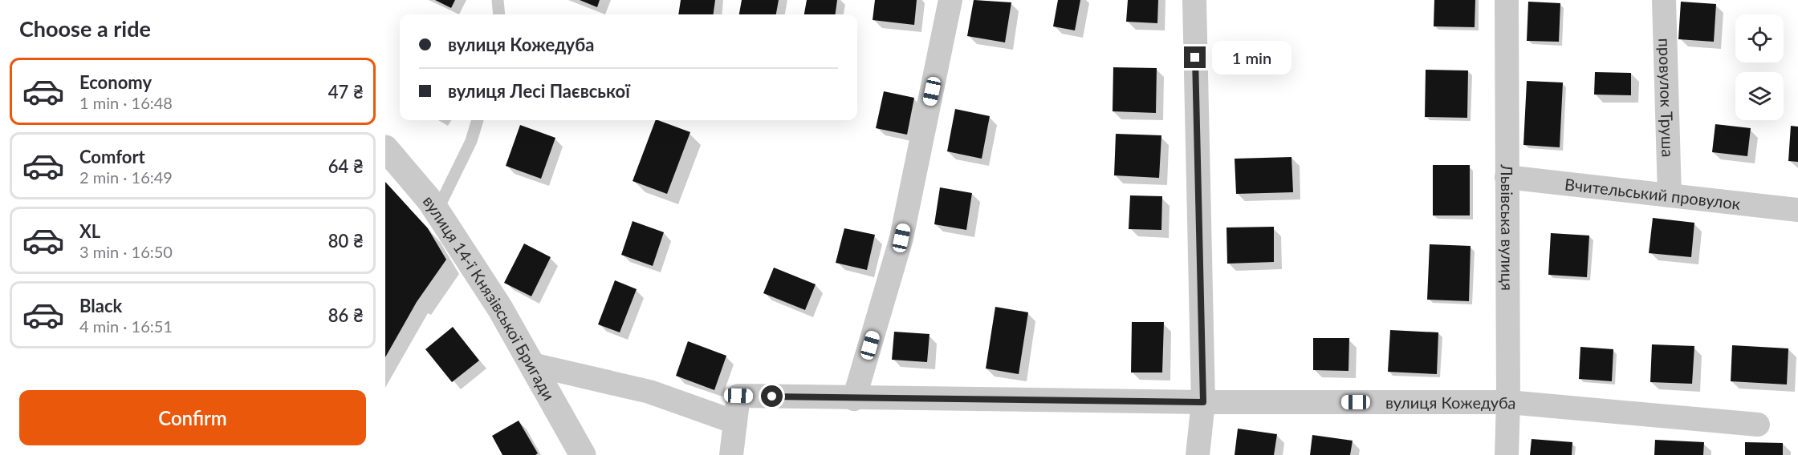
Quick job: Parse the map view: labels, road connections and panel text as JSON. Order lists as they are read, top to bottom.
{
  "streets": {
    "street": [
      "провулок Труша",
      "Вчительський провулок",
      "Львівська вулиця",
      "вулиця 14-ї Князівської Бригади",
      "вулиця Кожедуба"
    ]
  },
  "crossings": [
    ["провулок Труша", "Вчительський провулок"],
    ["Вчительський провулок", "Львівська вулиця"],
    ["Львівська вулиця", "вулиця Кожедуба"]
  ],
  "page": {
    "heading": "Choose a ride",
    "banner": ["вулиця Кожедуба", "вулиця Лесі Паєвської"],
    "bubble": "1 min",
    "list": [
      {
        "name": "Economy",
        "note": "1 min · 16:48",
        "value": "47 ₴"
      },
      {
        "name": "Comfort",
        "note": "2 min · 16:49",
        "value": "64 ₴"
      },
      {
        "name": "XL",
        "note": "3 min · 16:50",
        "value": "80 ₴"
      },
      {
        "name": "Black",
        "note": "4 min · 16:51",
        "value": "86 ₴"
      }
    ],
    "buttons": "Confirm"
  }
}
